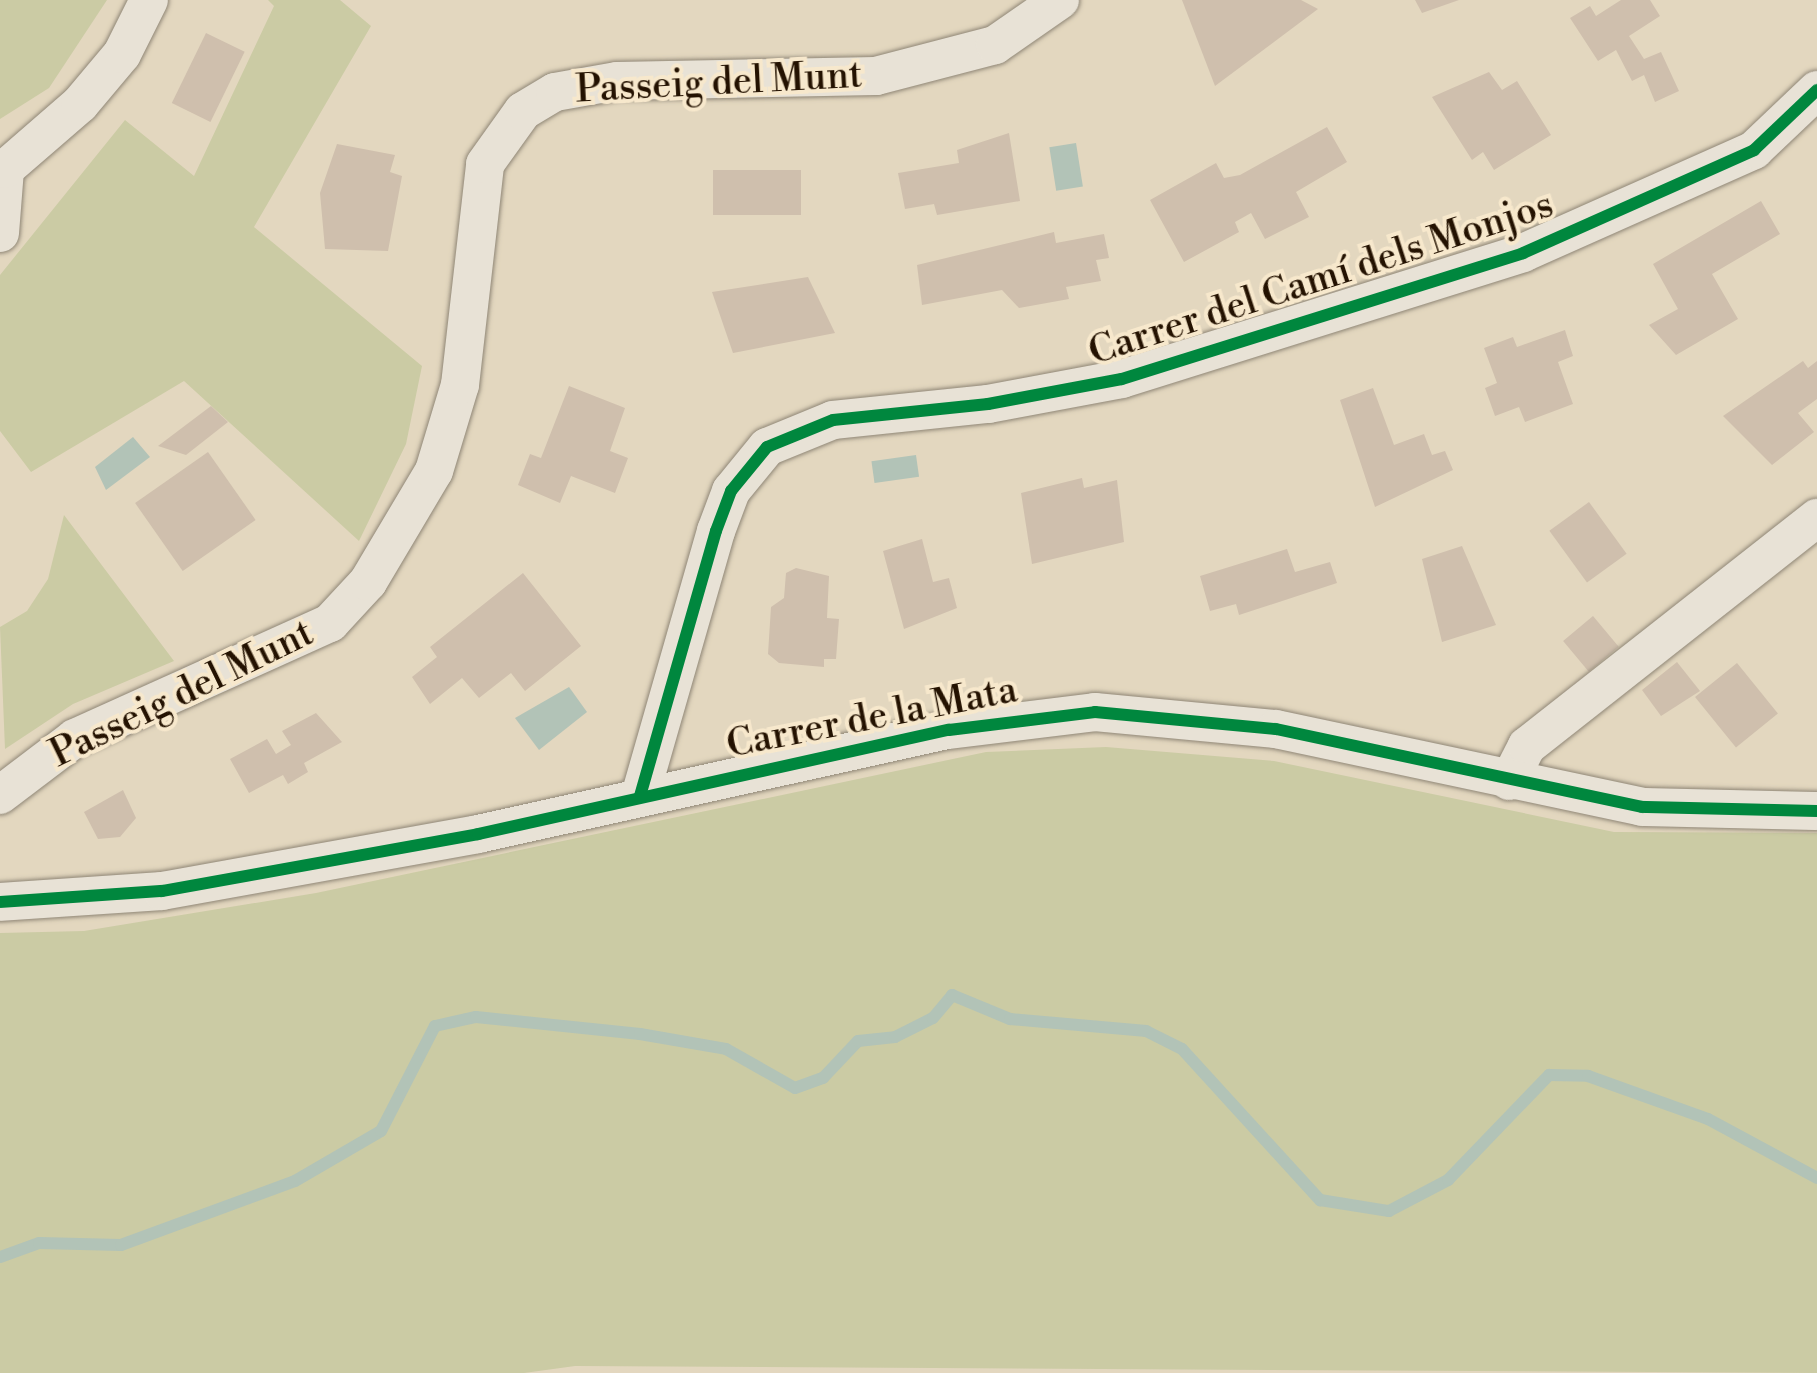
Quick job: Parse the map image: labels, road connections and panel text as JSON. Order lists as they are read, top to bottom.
{
  "streets": {
    "street": ["Passeig del Munt", "Carrer del Camí dels Monjos", "Carrer de la Mata"]
  },
  "crossings": [
    ["Carrer del Camí dels Monjos", "Carrer de la Mata"]
  ]
}
